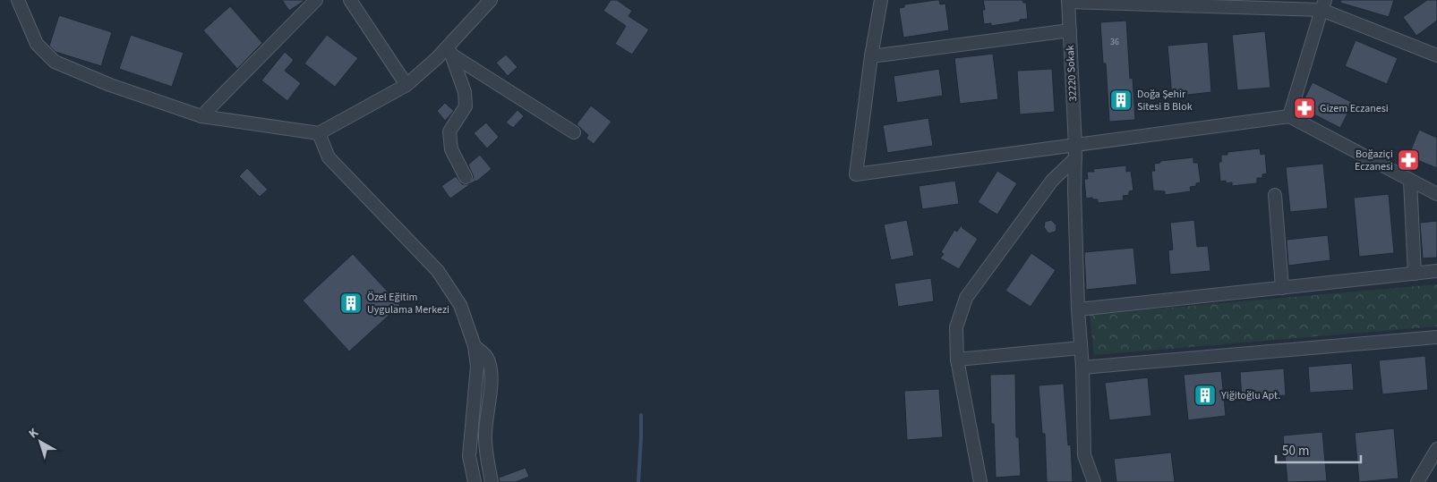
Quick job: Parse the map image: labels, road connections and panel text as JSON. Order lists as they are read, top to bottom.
{
  "streets": {
    "street": ["32220 Sokak"]
  },
  "places": {
    "building": ["Doğa Şehir Sitesi B Blok", "Özel Eğitim Uygulama Merkezi", "Yiğitoğlu Apt."],
    "pharmacy": ["Gizem Eczanesi", "Boğaziçi Eczanesi"]
  },
  "house_numbers": ["36"],
  "scale_bar": "50 m",
  "north": "top left"
}
